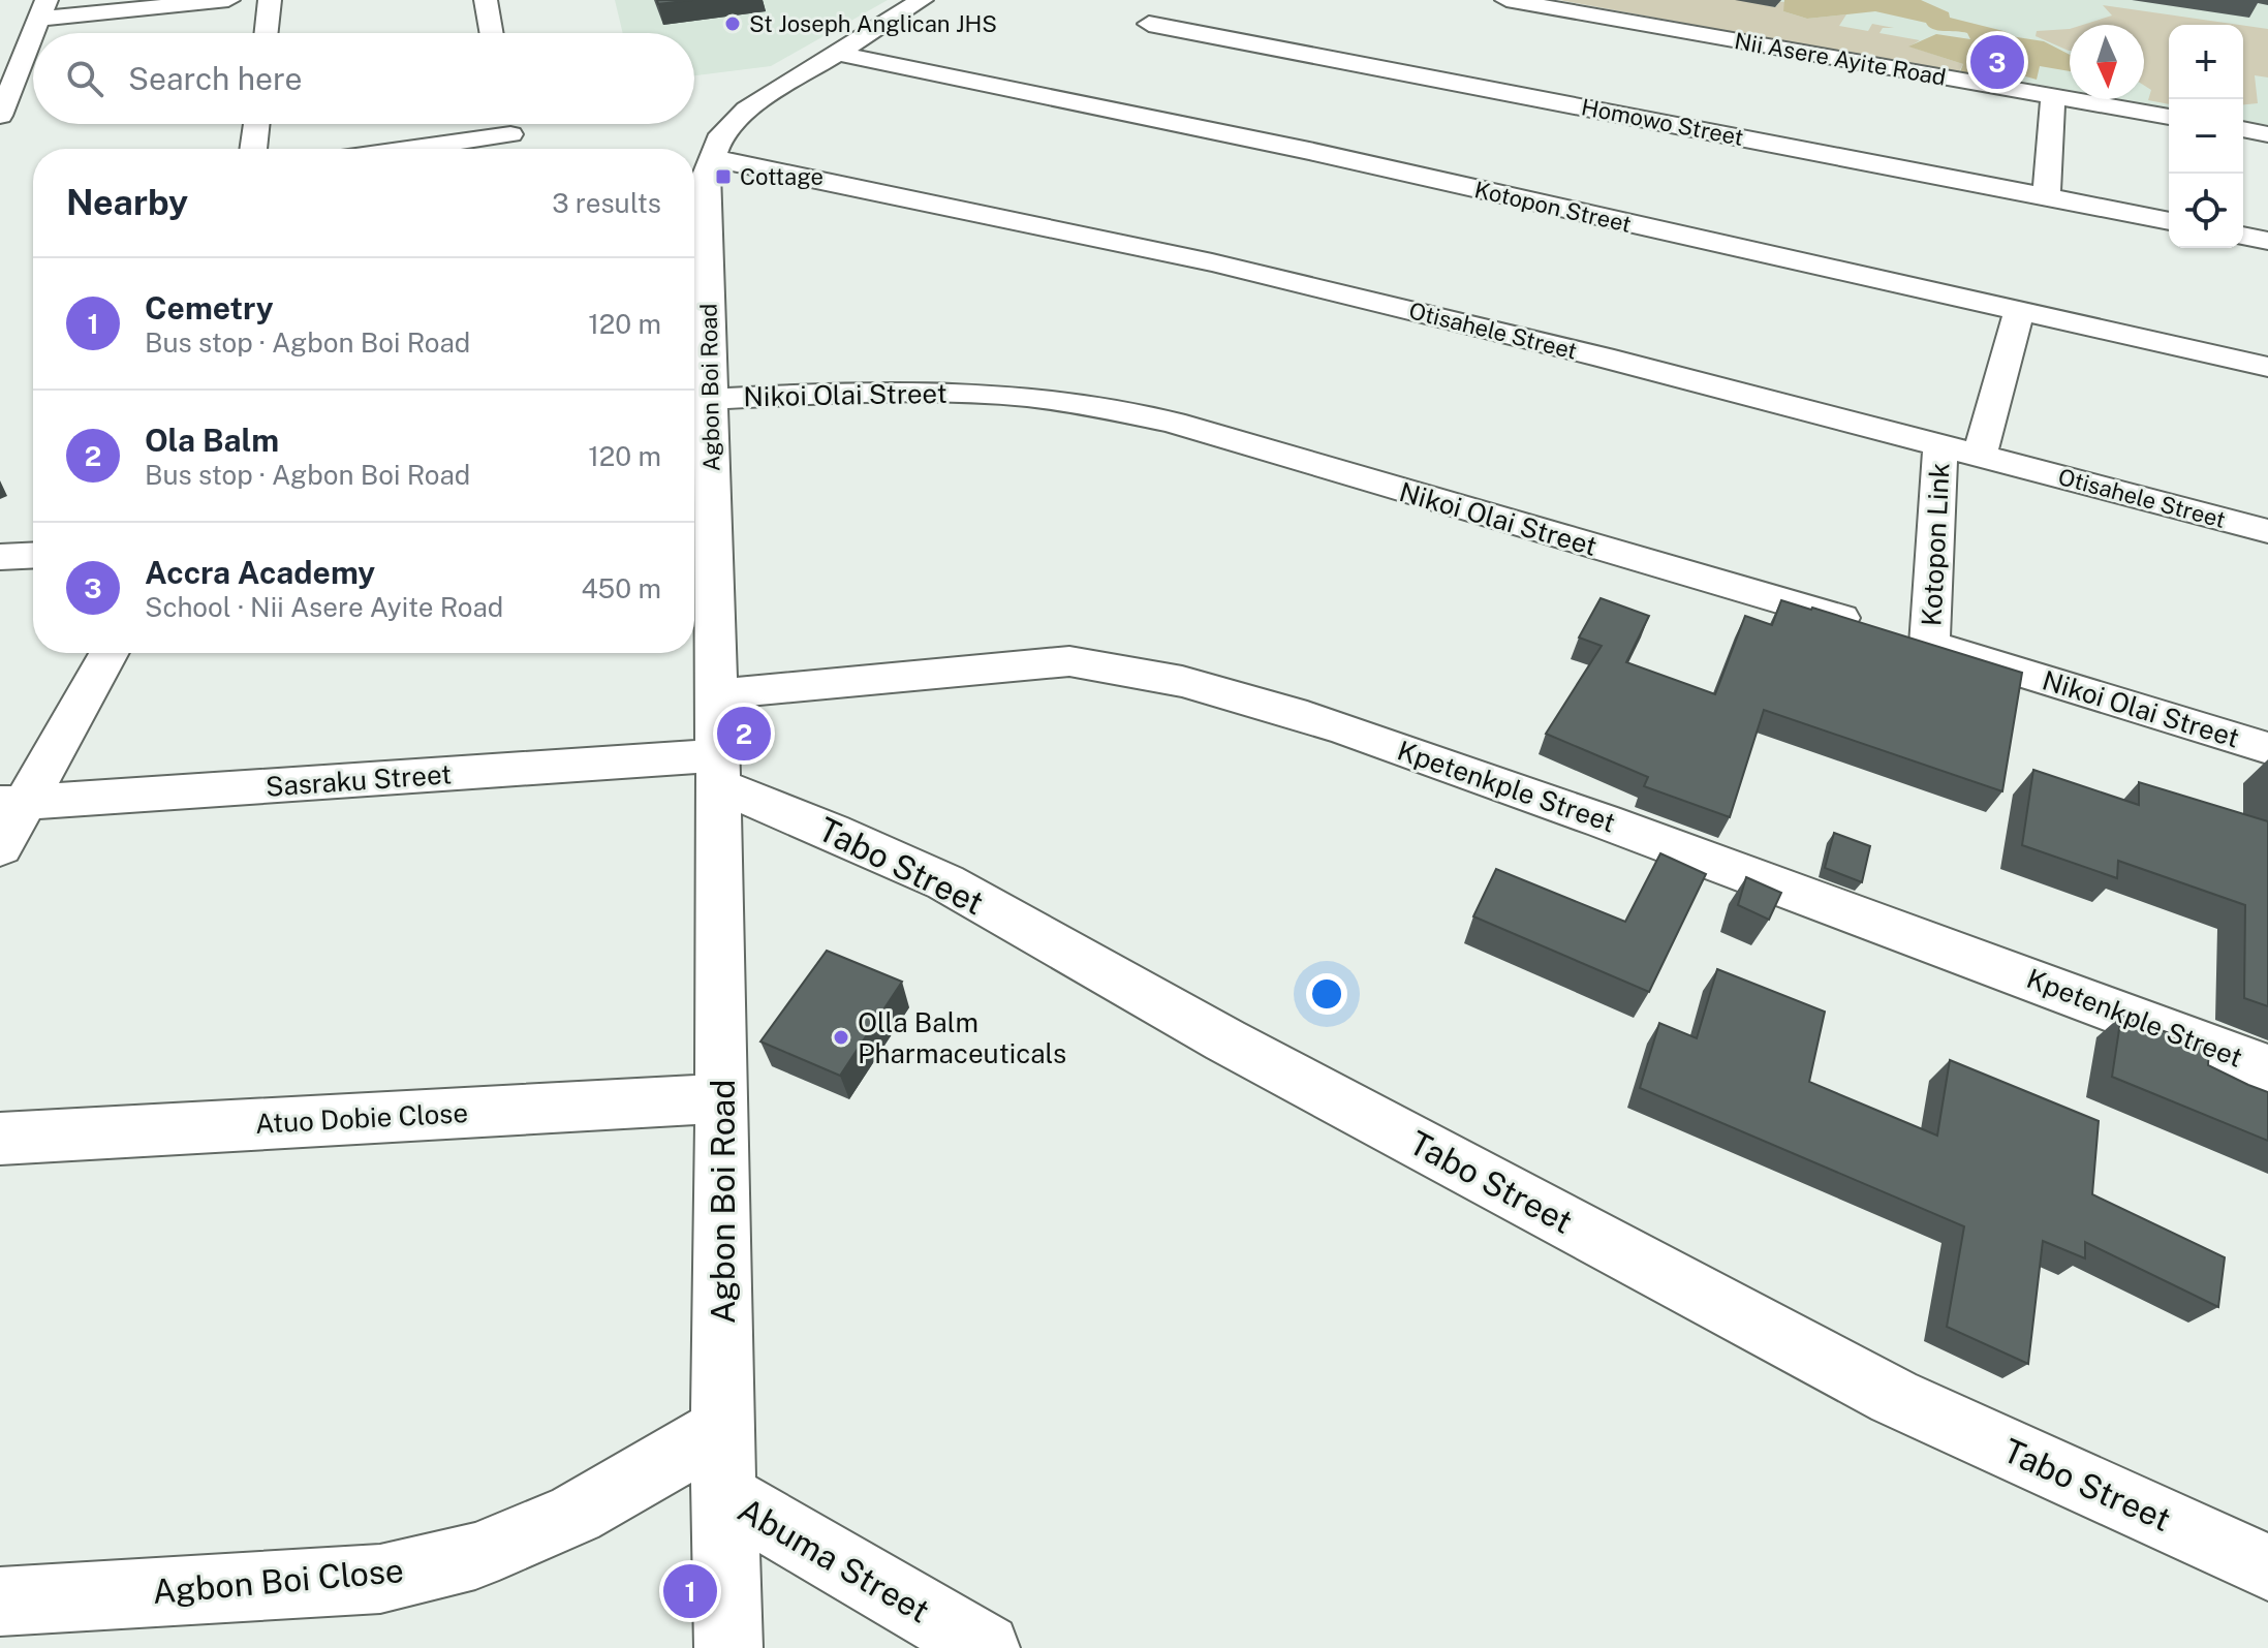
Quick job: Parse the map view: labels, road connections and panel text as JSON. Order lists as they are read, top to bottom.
{
  "streets": {
    "street": [
      "Nii Asere Ayite Road",
      "Homowo Street",
      "Kotopon Street",
      "Otisahele Street",
      "Agbon Boi Road",
      "Nikoi Olai Street",
      "Kotopon Link",
      "Sasraku Street",
      "Kpetenkple Street",
      "Tabo Street",
      "Atuo Dobie Close",
      "Abuma Street",
      "Agbon Boi Close"
    ]
  },
  "crossings": [
    ["Kotopon Street", "Agbon Boi Road"],
    ["Kotopon Street", "Kotopon Link"],
    ["Otisahele Street", "Agbon Boi Road"],
    ["Otisahele Street", "Kotopon Link"],
    ["Agbon Boi Road", "Nikoi Olai Street"],
    ["Agbon Boi Road", "Sasraku Street"],
    ["Agbon Boi Road", "Kpetenkple Street"],
    ["Agbon Boi Road", "Tabo Street"],
    ["Agbon Boi Road", "Atuo Dobie Close"],
    ["Agbon Boi Road", "Abuma Street"],
    ["Agbon Boi Road", "Agbon Boi Close"],
    ["Nikoi Olai Street", "Kotopon Link"],
    ["Sasraku Street", "Kpetenkple Street"],
    ["Sasraku Street", "Tabo Street"],
    ["Kpetenkple Street", "Tabo Street"]
  ],
  "places": {
    "other": ["St Joseph Anglican JHS", "Olla Balm Pharmaceuticals"],
    "transit": ["Cottage"]
  },
  "north": "bottom",
  "page": {
    "map_buttons": ["+", "−"],
    "pins": ["3", "2", "1"],
    "search": "Search here",
    "heading": ["Nearby", "3 results"],
    "list": [
      {
        "mark": "1",
        "name": "Cemetry",
        "note": "Bus stop · Agbon Boi Road",
        "value": "120 m"
      },
      {
        "mark": "2",
        "name": "Ola Balm",
        "note": "Bus stop · Agbon Boi Road",
        "value": "120 m"
      },
      {
        "mark": "3",
        "name": "Accra Academy",
        "note": "School · Nii Asere Ayite Road",
        "value": "450 m"
      }
    ]
  }
}
